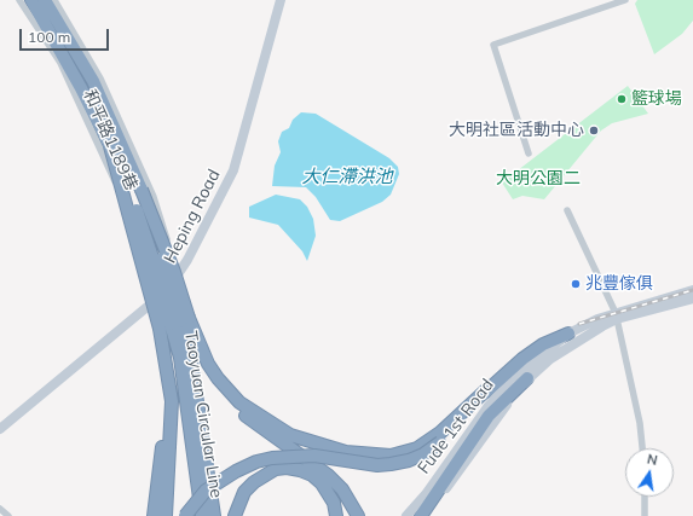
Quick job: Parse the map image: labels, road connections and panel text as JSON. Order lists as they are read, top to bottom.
{
  "streets": {
    "highway": ["Taoyuan Circular Line"],
    "main road": ["Heping Road", "Fude 1st Road"],
    "street": ["和平路1189巷"]
  },
  "crossings": [
    ["和平路1189巷", "Heping Road"]
  ],
  "water": ["大仁滯洪池"],
  "parks": ["大明公園二"],
  "places": ["籃球場", "大明社區活動中心", "兆豐傢俱"],
  "scale_bar": "100 m",
  "north": "top"
}
